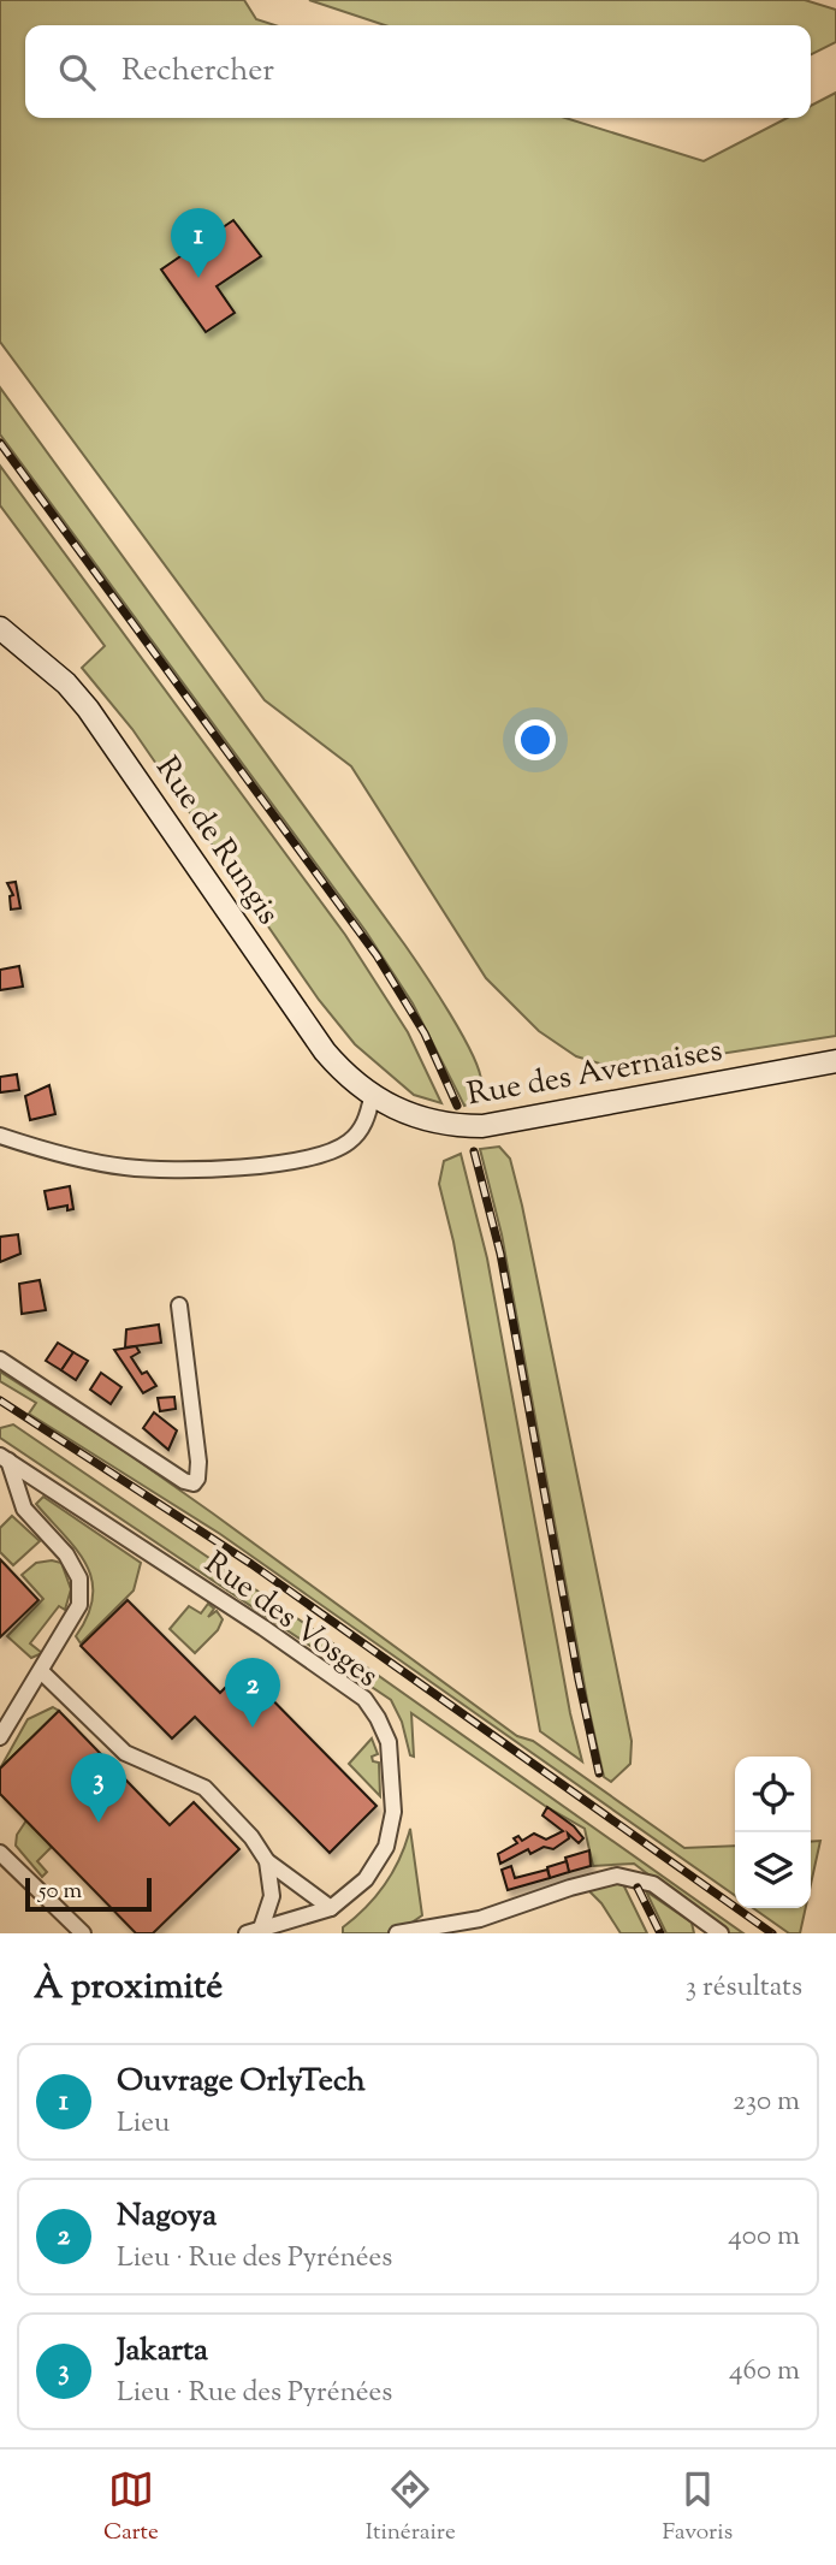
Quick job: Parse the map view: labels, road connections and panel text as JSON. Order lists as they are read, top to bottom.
{
  "streets": {
    "main road": ["Rue de Rungis", "Rue des Avernaises"],
    "street": ["Rue des Vosges"]
  },
  "crossings": [
    ["Rue de Rungis", "Rue des Avernaises"]
  ],
  "scale_bar": "50 m",
  "page": {
    "search": "Rechercher",
    "pins": ["1", "2", "3"],
    "scale": "50 m",
    "heading": ["À proximité", "3 résultats"],
    "list": [
      {
        "mark": "1",
        "name": "Ouvrage OrlyTech",
        "note": "Lieu",
        "value": "230 m"
      },
      {
        "mark": "2",
        "name": "Nagoya",
        "note": "Lieu · Rue des Pyrénées",
        "value": "400 m"
      },
      {
        "mark": "3",
        "name": "Jakarta",
        "note": "Lieu · Rue des Pyrénées",
        "value": "460 m"
      }
    ],
    "nav": ["Carte", "Itinéraire", "Favoris"]
  }
}
